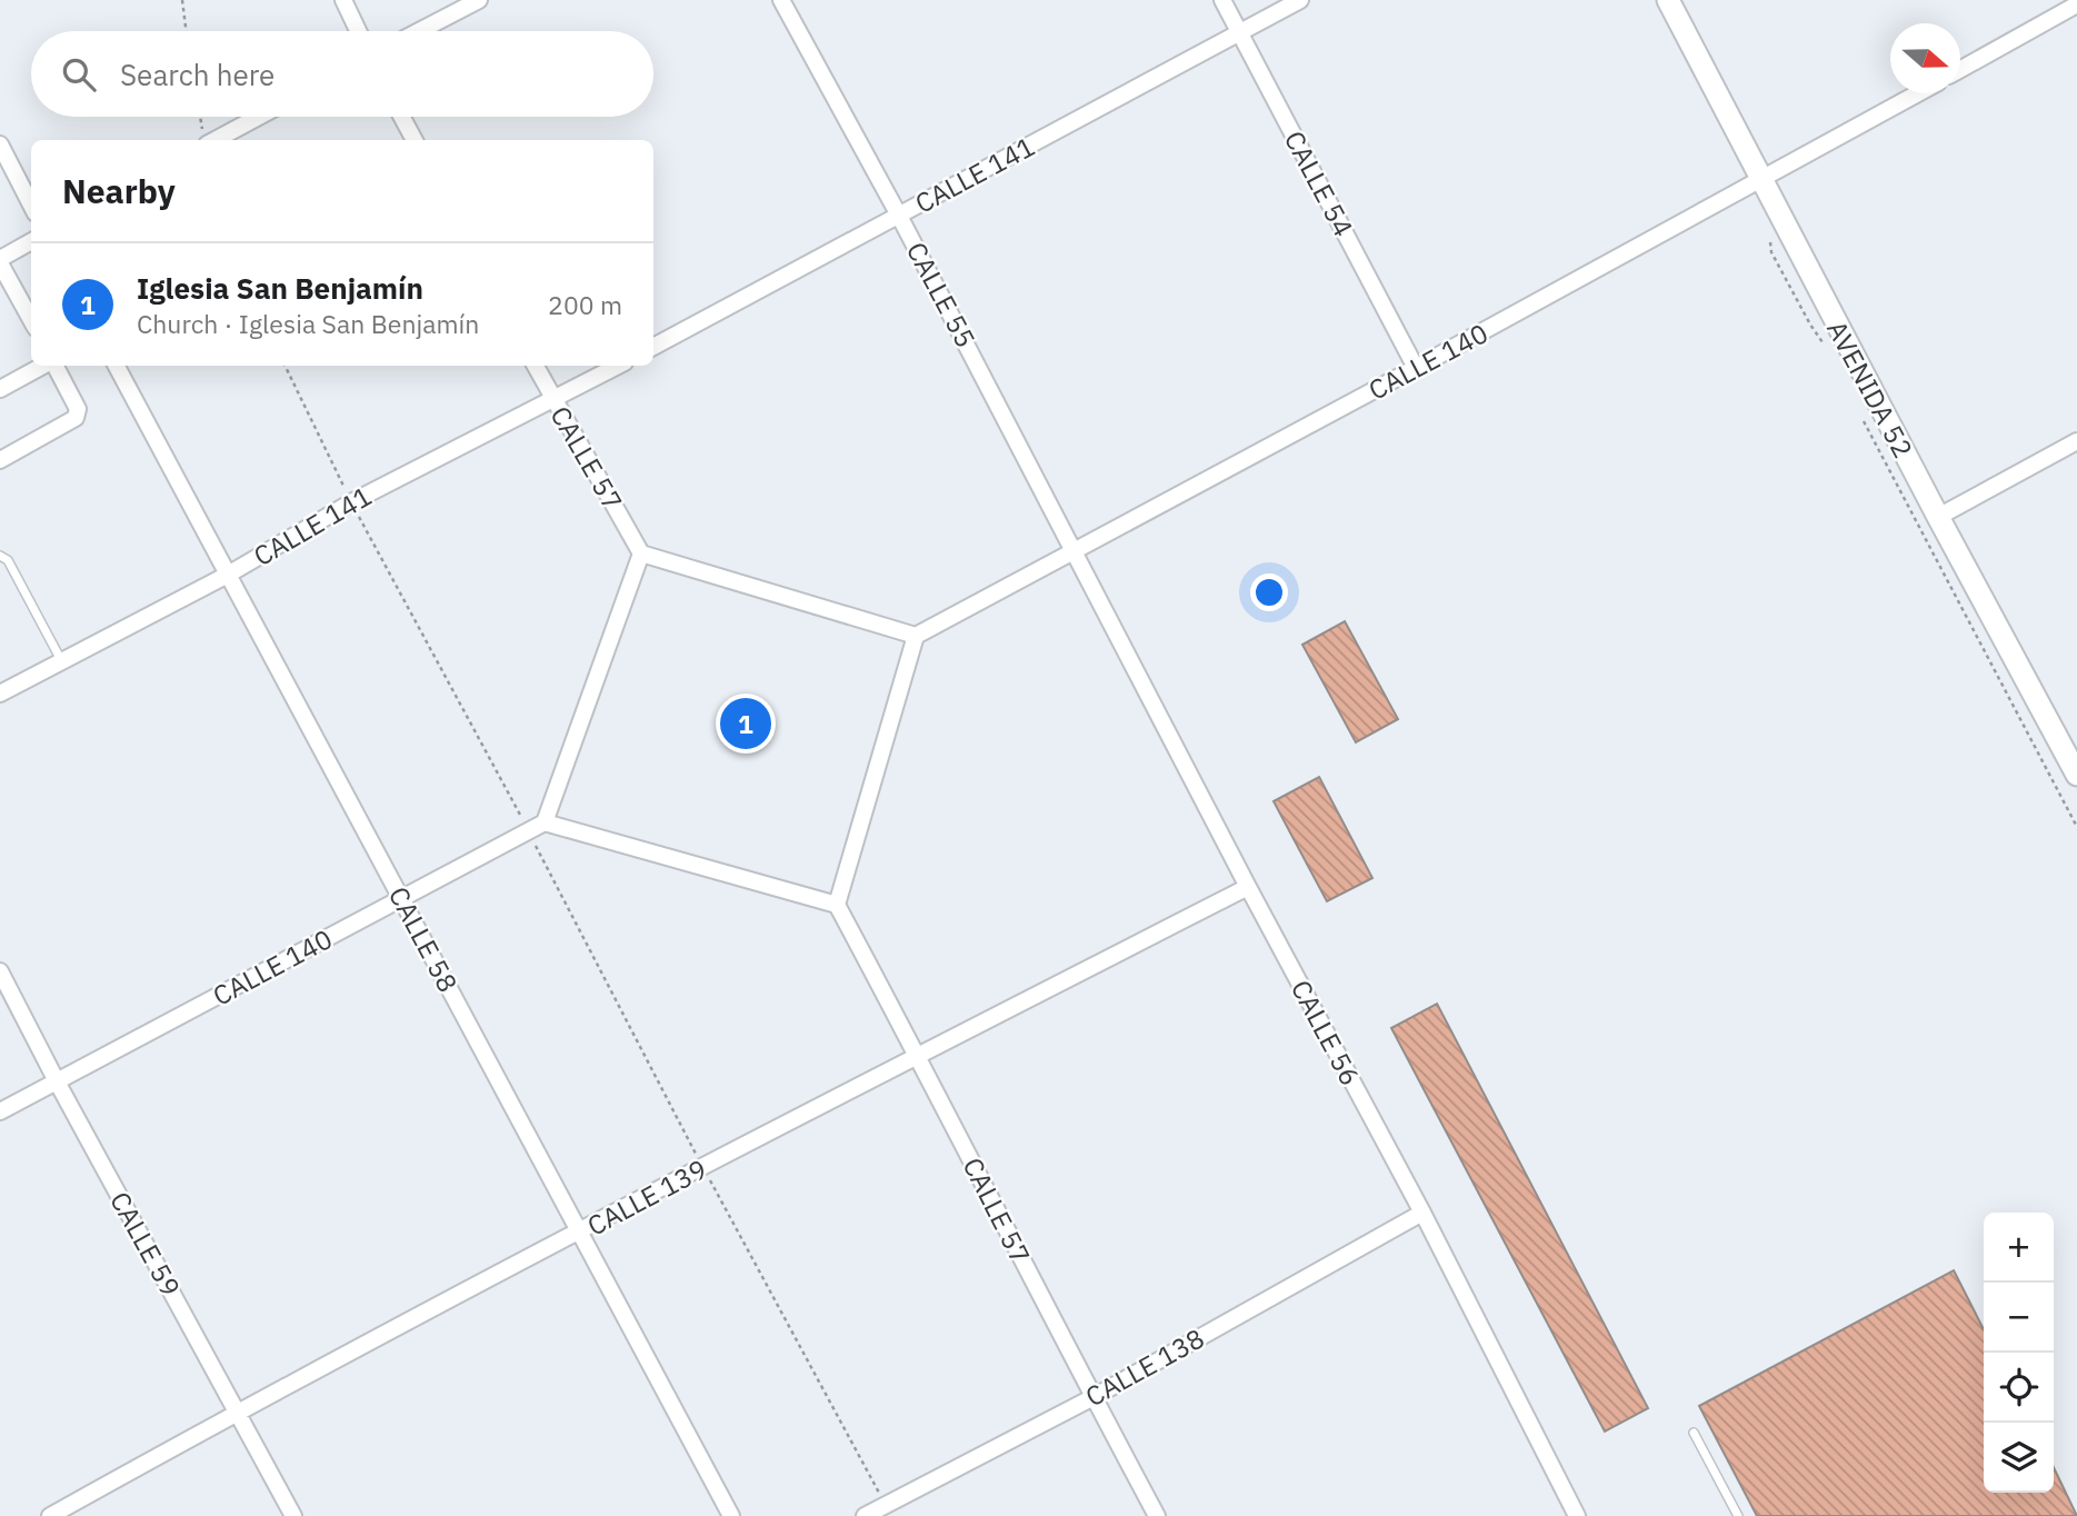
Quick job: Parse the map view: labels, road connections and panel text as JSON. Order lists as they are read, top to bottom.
{
  "streets": {
    "main road": ["AVENIDA 52"],
    "street": [
      "CALLE 141",
      "CALLE 54",
      "CALLE 55",
      "CALLE 140",
      "CALLE 57",
      "CALLE 58",
      "CALLE 56",
      "CALLE 139",
      "CALLE 59",
      "CALLE 138"
    ]
  },
  "crossings": [
    ["CALLE 141", "CALLE 54"],
    ["CALLE 141", "CALLE 55"],
    ["CALLE 141", "CALLE 57"],
    ["CALLE 141", "CALLE 58"],
    ["CALLE 54", "CALLE 140"],
    ["CALLE 55", "CALLE 140"],
    ["CALLE 55", "CALLE 56"],
    ["CALLE 140", "AVENIDA 52"],
    ["CALLE 140", "CALLE 58"],
    ["CALLE 140", "CALLE 56"],
    ["CALLE 140", "CALLE 59"],
    ["CALLE 57", "CALLE 139"],
    ["CALLE 57", "CALLE 138"],
    ["CALLE 58", "CALLE 139"],
    ["CALLE 56", "CALLE 139"],
    ["CALLE 56", "CALLE 138"],
    ["CALLE 139", "CALLE 59"]
  ],
  "north": "right",
  "page": {
    "search": "Search here",
    "heading": "Nearby",
    "list": [
      {
        "mark": "1",
        "name": "Iglesia San Benjamín",
        "note": "Church · Iglesia San Benjamín",
        "value": "200 m"
      }
    ],
    "pins": "1",
    "map_buttons": ["+", "−"]
  }
}
